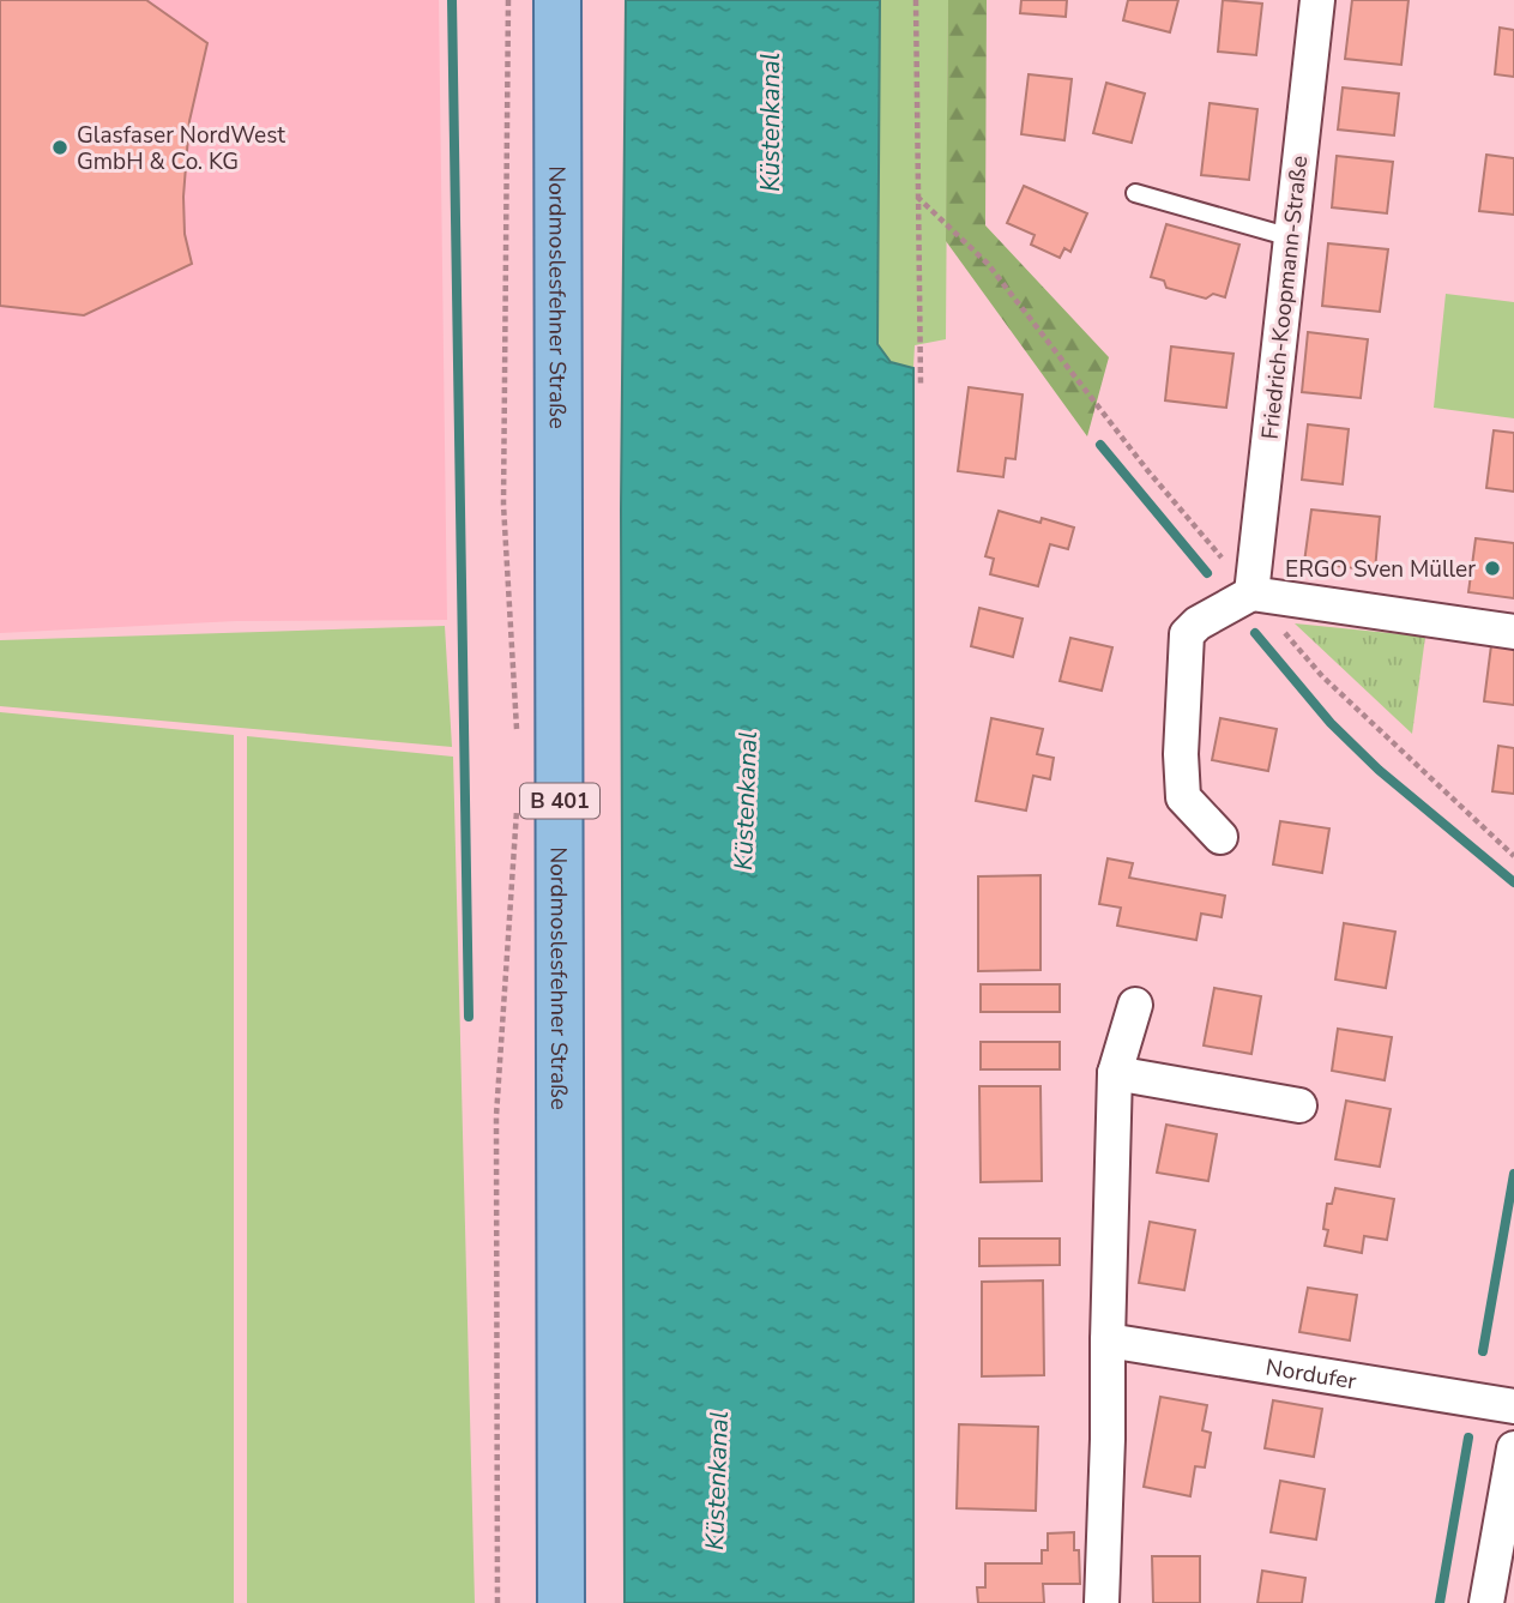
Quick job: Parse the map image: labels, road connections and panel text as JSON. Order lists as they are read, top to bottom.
{
  "streets": {
    "main road": ["Nordmoslesfehner Straße", "B 401"],
    "street": ["Friedrich-Koopmann-Straße", "Nordufer"]
  },
  "water": ["Küstenkanal"],
  "places": ["Glasfaser NordWest GmbH & Co. KG", "ERGO Sven Müller"]
}
